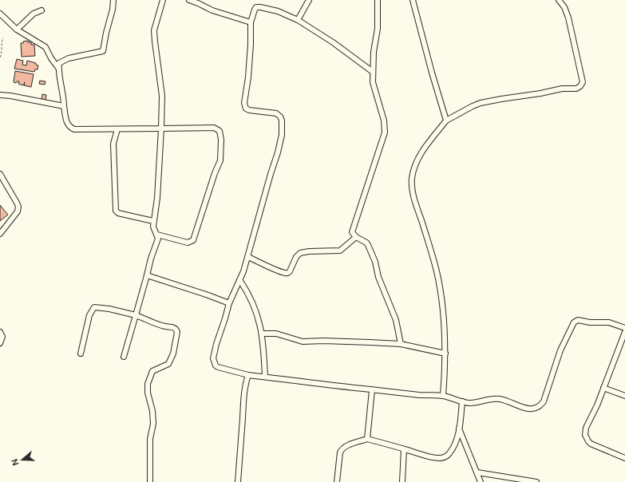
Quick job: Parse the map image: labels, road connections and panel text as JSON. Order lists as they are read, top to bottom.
{
  "north": "left"
}
